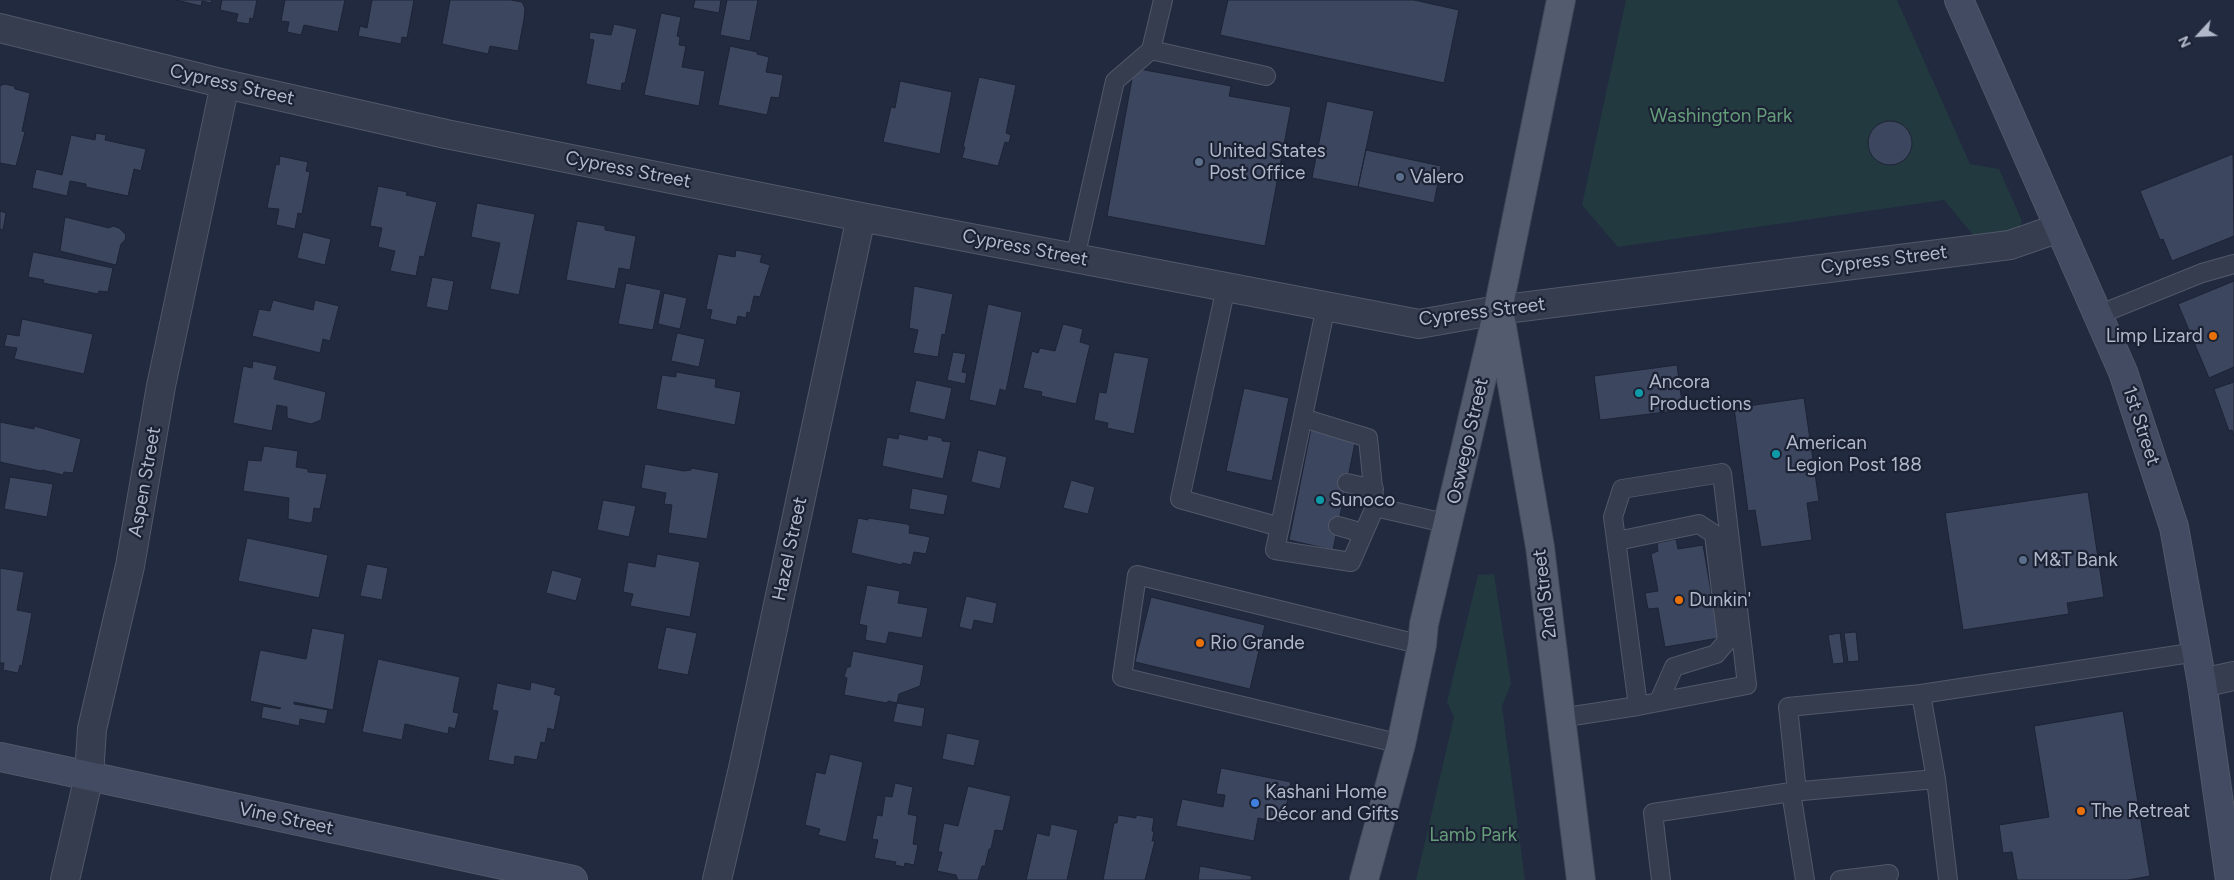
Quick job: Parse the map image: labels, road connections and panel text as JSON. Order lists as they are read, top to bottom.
{
  "streets": {
    "main road": ["Oswego Street", "2nd Street"],
    "street": [
      "Cypress Street",
      "1st Street",
      "Aspen Street",
      "Hazel Street",
      "Vine Street"
    ]
  },
  "crossings": [
    ["Cypress Street", "1st Street"],
    ["Cypress Street", "Oswego Street"],
    ["Cypress Street", "Aspen Street"],
    ["Cypress Street", "Hazel Street"],
    ["Cypress Street", "2nd Street"],
    ["Oswego Street", "2nd Street"],
    ["Aspen Street", "Vine Street"]
  ],
  "parks": ["Washington Park", "Lamb Park"],
  "places": [
    "United States Post Office",
    "Valero",
    "Limp Lizard",
    "Ancora Productions",
    "American Legion Post 188",
    "Sunoco",
    "M&T Bank",
    "Dunkin'",
    "Rio Grande",
    "Kashani Home Décor and Gifts",
    "The Retreat"
  ],
  "north": "bottom left"
}
